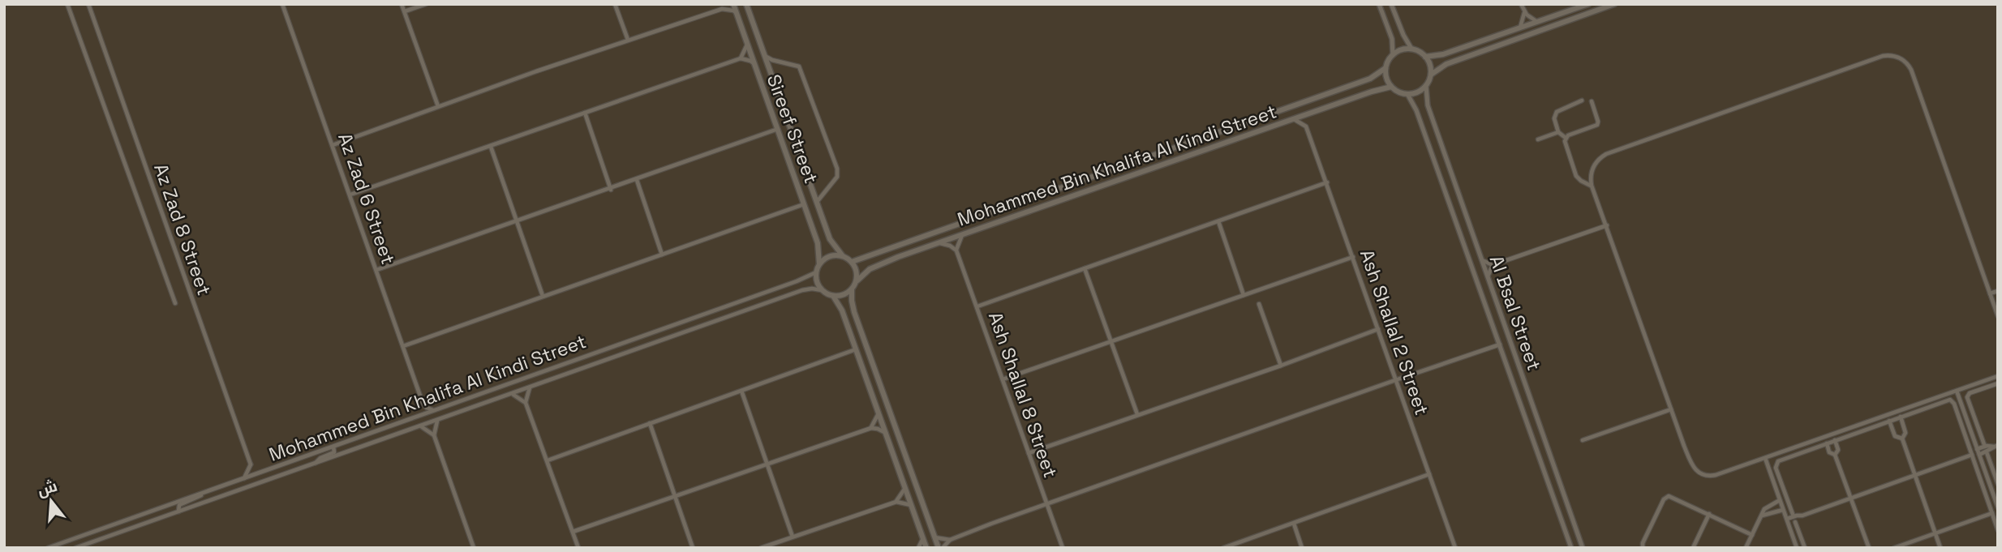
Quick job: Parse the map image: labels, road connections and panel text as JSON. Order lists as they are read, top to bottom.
{
  "streets": {
    "main road": ["Sireef Street", "Mohammed Bin Khalifa Al Kindi Street"],
    "street": [
      "Az Zad 6 Street",
      "Az Zad 8 Street",
      "Al Bsal Street",
      "Ash Shallal 2 Street",
      "Ash Shallal 8 Street"
    ]
  },
  "crossings": [
    ["Sireef Street", "Mohammed Bin Khalifa Al Kindi Street"],
    ["Mohammed Bin Khalifa Al Kindi Street", "Al Bsal Street"]
  ],
  "north": "top"
}
